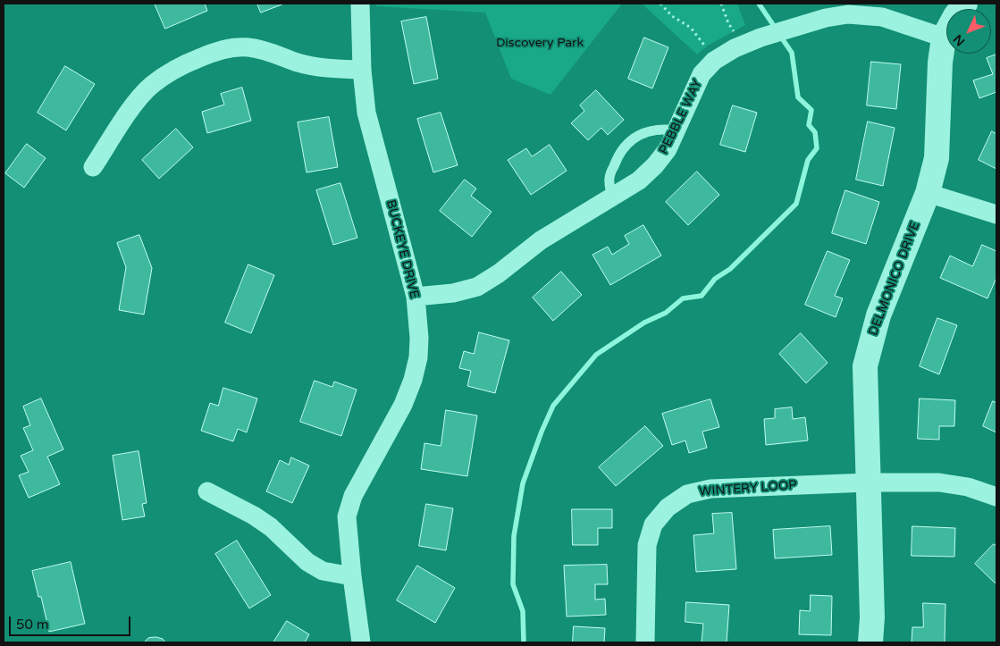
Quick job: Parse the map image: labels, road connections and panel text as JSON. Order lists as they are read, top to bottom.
{
  "streets": {
    "street": [
      "PEBBLE WAY",
      "BUCKEYE DRIVE",
      "DELMONICO DRIVE",
      "WINTERY LOOP"
    ]
  },
  "crossings": [
    ["PEBBLE WAY", "BUCKEYE DRIVE"],
    ["PEBBLE WAY", "DELMONICO DRIVE"],
    ["DELMONICO DRIVE", "WINTERY LOOP"]
  ],
  "parks": ["Discovery Park"],
  "scale_bar": "50 m",
  "north": "bottom left"
}
